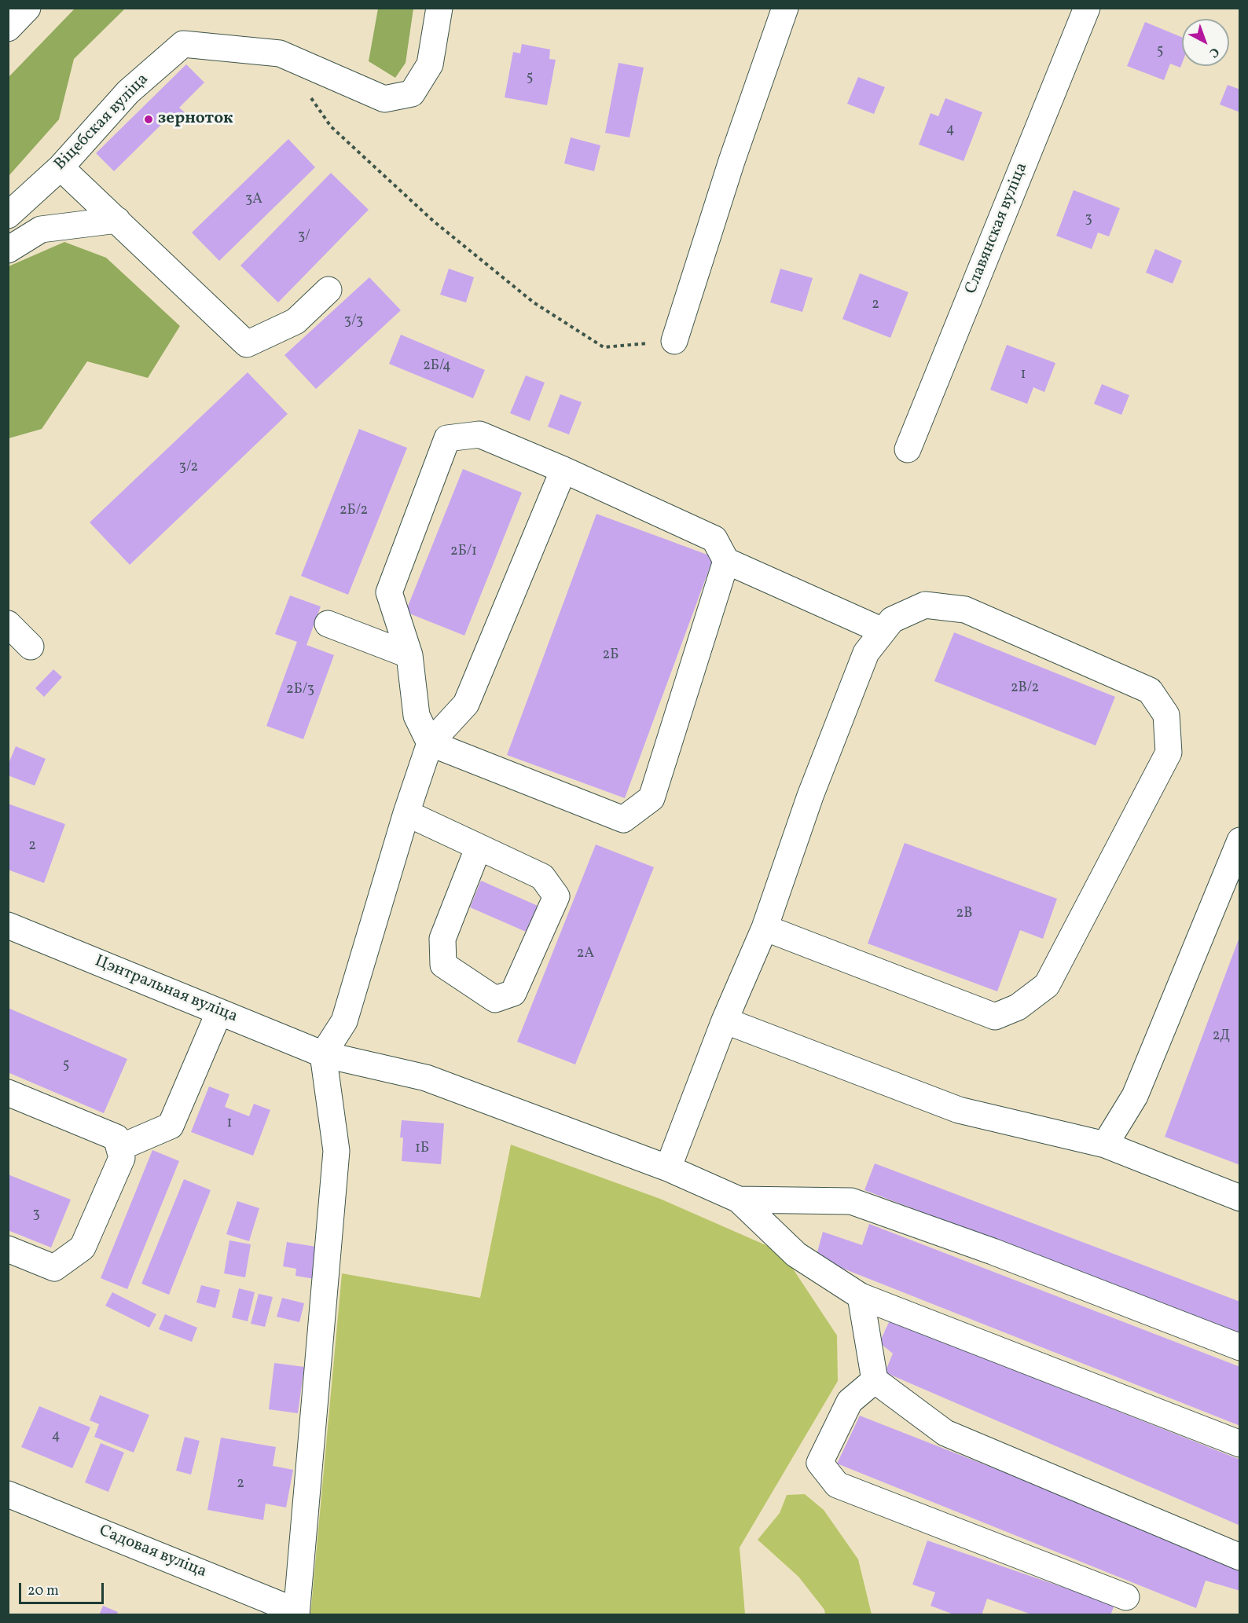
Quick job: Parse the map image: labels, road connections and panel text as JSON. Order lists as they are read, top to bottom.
{
  "streets": {
    "street": [
      "Віцебская вуліца",
      "Славянская вуліца",
      "Цэнтральная вуліца",
      "Садовая вуліца"
    ]
  },
  "places": ["зерноток"],
  "house_numbers": [
    "5",
    "5",
    "4",
    "3А",
    "3",
    "3/",
    "2",
    "3/3",
    "2Б/4",
    "1",
    "3/2",
    "2Б/2",
    "2Б/1",
    "2Б",
    "2В/2",
    "2Б/3",
    "2",
    "2В",
    "2А",
    "2Д",
    "5",
    "1",
    "1Б",
    "3",
    "4",
    "2"
  ],
  "scale_bar": "20 m",
  "north": "bottom right"
}
